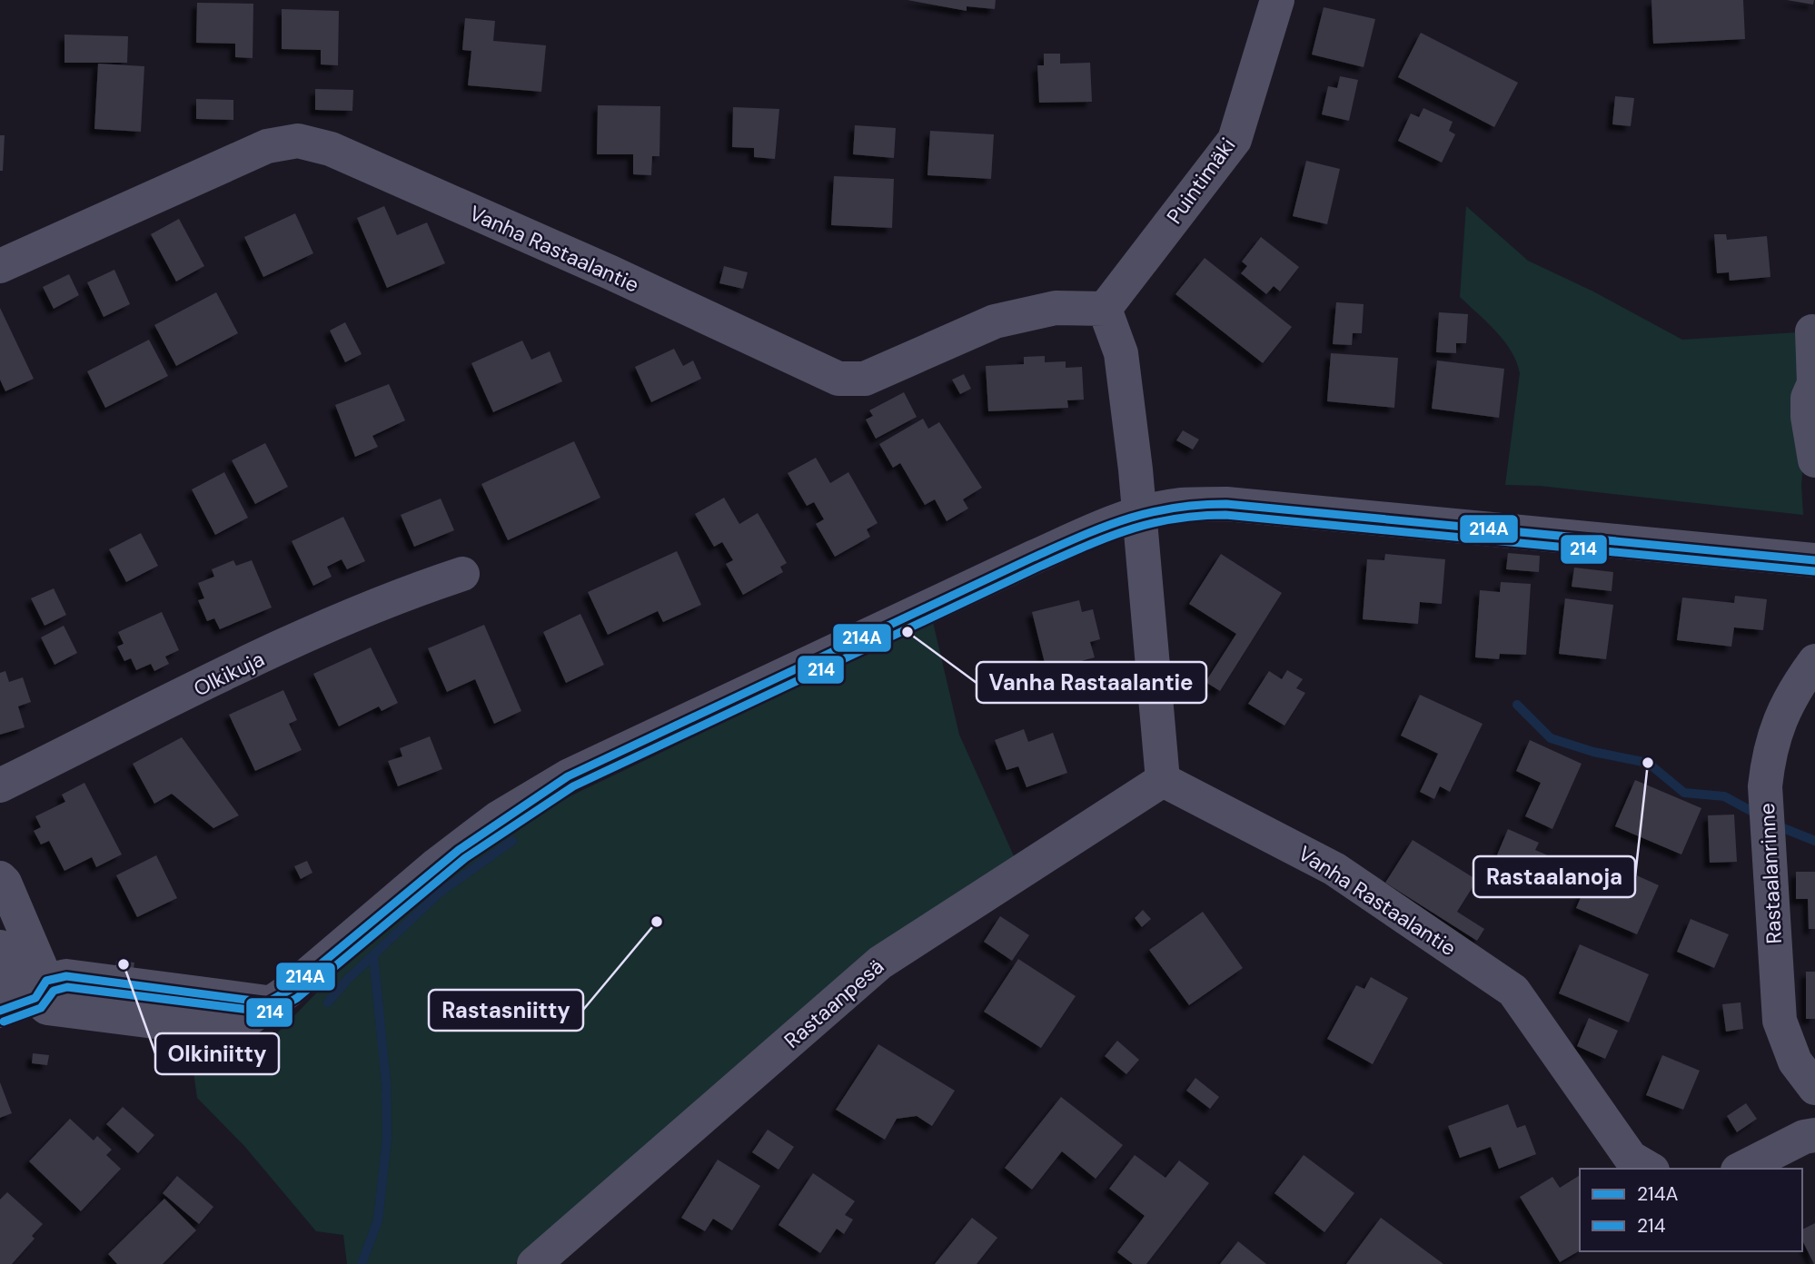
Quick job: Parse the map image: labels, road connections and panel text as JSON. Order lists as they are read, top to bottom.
{
  "streets": {
    "street": [
      "Puintimäki",
      "Vanha Rastaalantie",
      "Olkikuja",
      "Rastaalanrinne",
      "Rastaanpesä"
    ]
  },
  "crossings": [
    ["Puintimäki", "Vanha Rastaalantie"],
    ["Vanha Rastaalantie", "Rastaanpesä"]
  ],
  "places": [
    "Vanha Rastaalantie",
    "Rastaalanoja",
    "Rastasniitty",
    "Olkiniitty"
  ],
  "lines": ["transit line 214A", "transit line 214"],
  "legend": ["214A", "214"]
}
